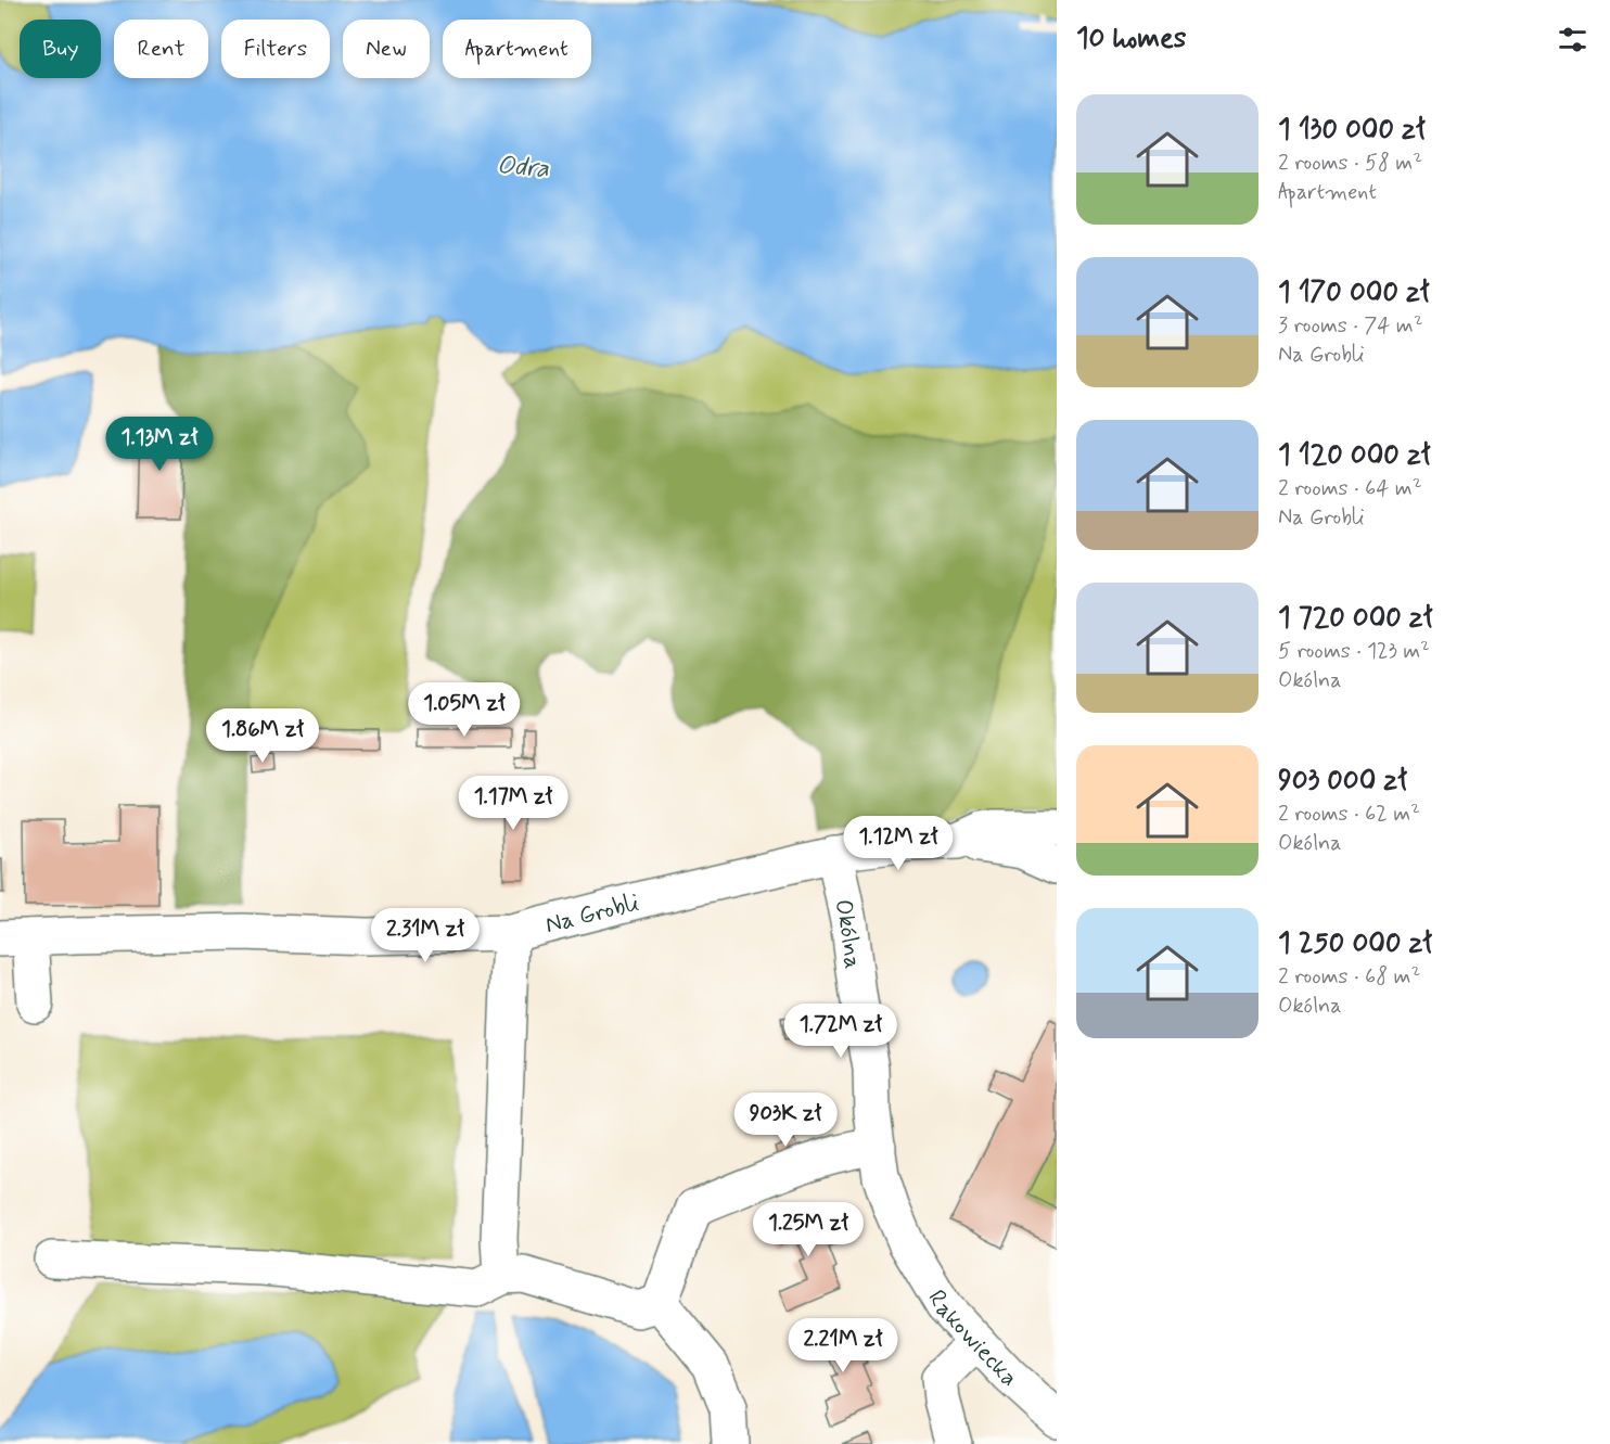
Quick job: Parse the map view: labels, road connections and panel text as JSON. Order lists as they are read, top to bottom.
{
  "streets": {
    "street": ["Na Grobli", "Okólna", "Rakowiecka"]
  },
  "crossings": [
    ["Na Grobli", "Okólna"],
    ["Okólna", "Rakowiecka"]
  ],
  "water": ["Odra"],
  "page": {
    "heading": "10 homes",
    "chip": [
      "Buy",
      "Rent",
      "Filters",
      "New",
      "Apartment"
    ],
    "list": [
      {
        "name": "1 130 000 zł",
        "note": "2 rooms · 58 m² · Apartment"
      },
      {
        "name": "1 170 000 zł",
        "note": "3 rooms · 74 m² · Na Grobli"
      },
      {
        "name": "1 120 000 zł",
        "note": "2 rooms · 64 m² · Na Grobli"
      },
      {
        "name": "1 720 000 zł",
        "note": "5 rooms · 123 m² · Okólna"
      },
      {
        "name": "903 000 zł",
        "note": "2 rooms · 62 m² · Okólna"
      },
      {
        "name": "1 250 000 zł",
        "note": "2 rooms · 68 m² · Okólna"
      }
    ],
    "price": [
      "1.13M zł",
      "1.05M zł",
      "1.86M zł",
      "1.17M zł",
      "1.12M zł",
      "2.31M zł",
      "1.72M zł",
      "903K zł",
      "1.25M zł",
      "2.21M zł"
    ]
  }
}
